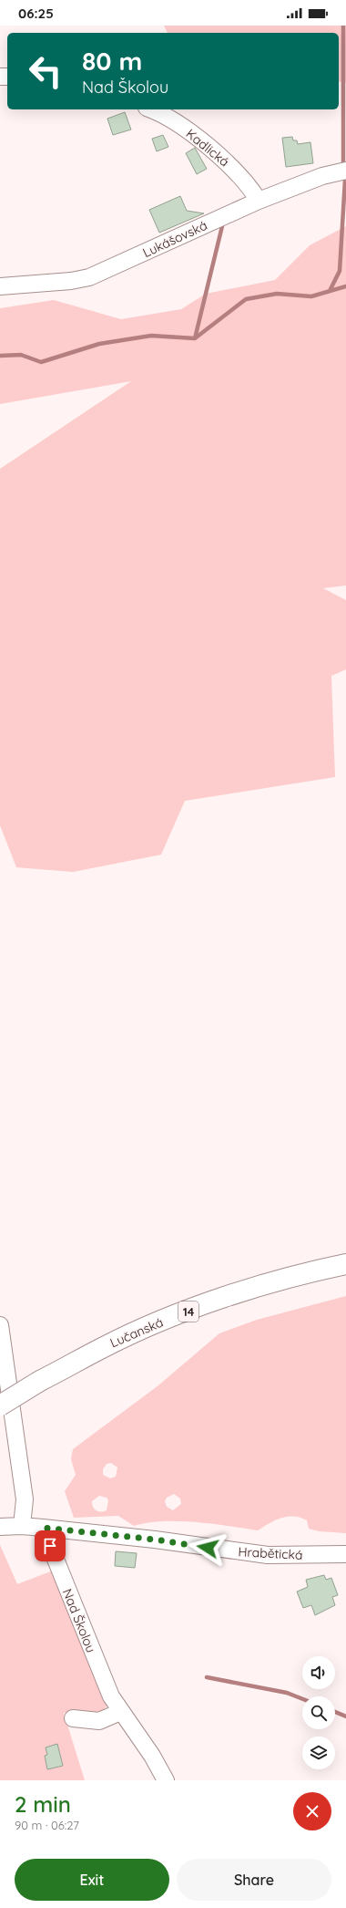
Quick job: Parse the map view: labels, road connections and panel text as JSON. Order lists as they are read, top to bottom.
{
  "streets": {
    "main road": ["14", "Lučanská"],
    "street": [
      "Kadlická",
      "Lukášovská",
      "Hrabětická",
      "Nad Školou"
    ]
  },
  "crossings": [
    ["Kadlická", "Lukášovská"],
    ["Hrabětická", "Nad Školou"]
  ],
  "page": {
    "status": "06:25",
    "turn": ["80 m", "Nad Školou"],
    "heading": ["2 min", "90 m · 06:27"],
    "buttons": ["Exit", "Share"]
  }
}
